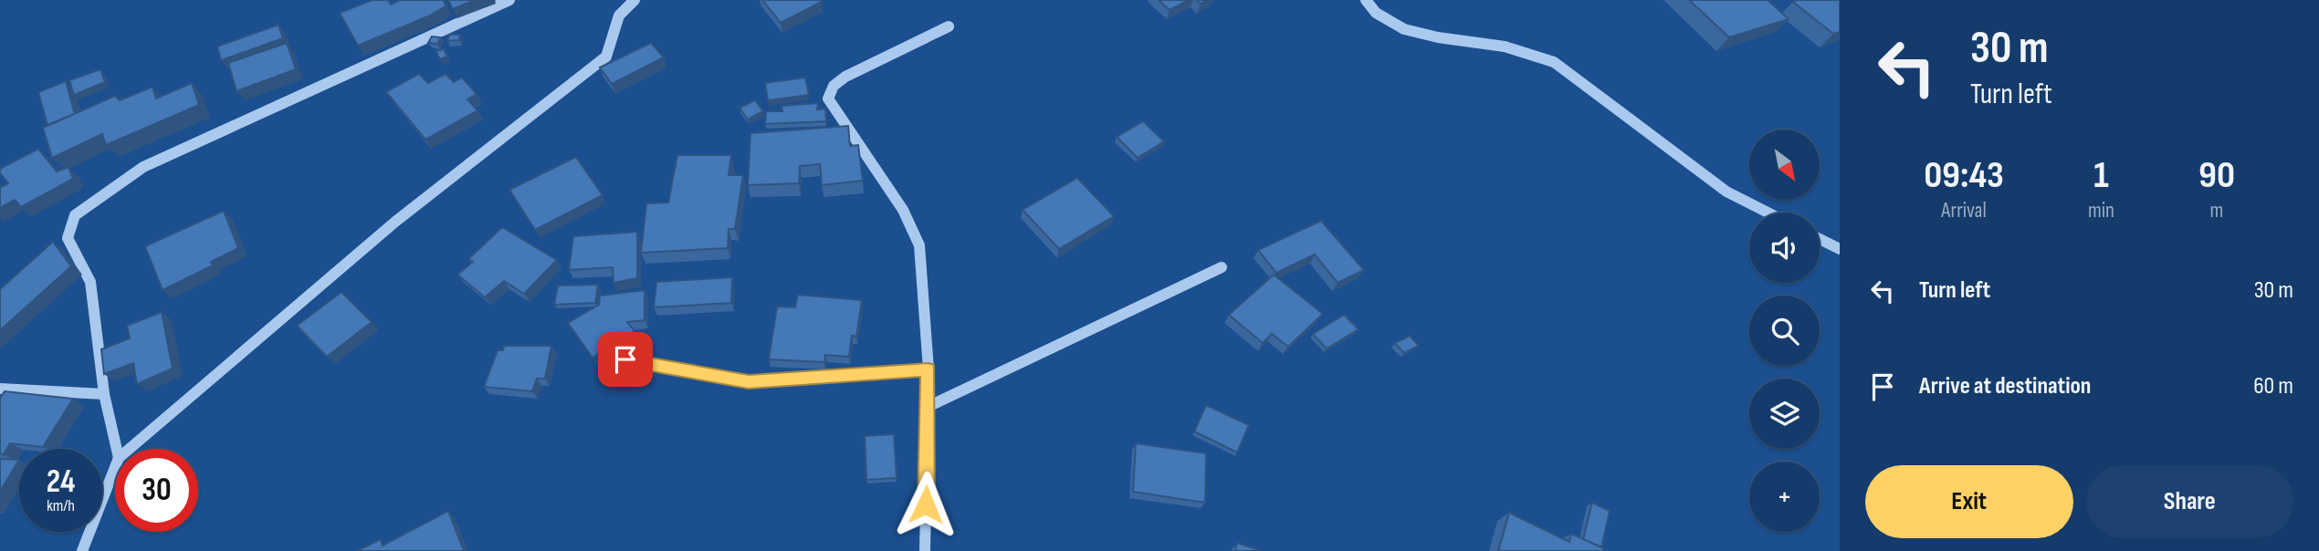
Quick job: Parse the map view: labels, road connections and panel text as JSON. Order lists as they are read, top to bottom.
{
  "north": "bottom right",
  "page": {
    "turn": ["30 m", "Turn left"],
    "map_buttons": "+",
    "eta": [
      "09:43",
      "Arrival",
      "1",
      "min",
      "90",
      "m"
    ],
    "list": [
      {
        "name": "Turn left",
        "value": "30 m"
      },
      {
        "name": "Arrive at destination",
        "value": "60 m"
      }
    ],
    "speed": "24 km/h",
    "limit": "30",
    "buttons": ["Exit", "Share"]
  }
}
